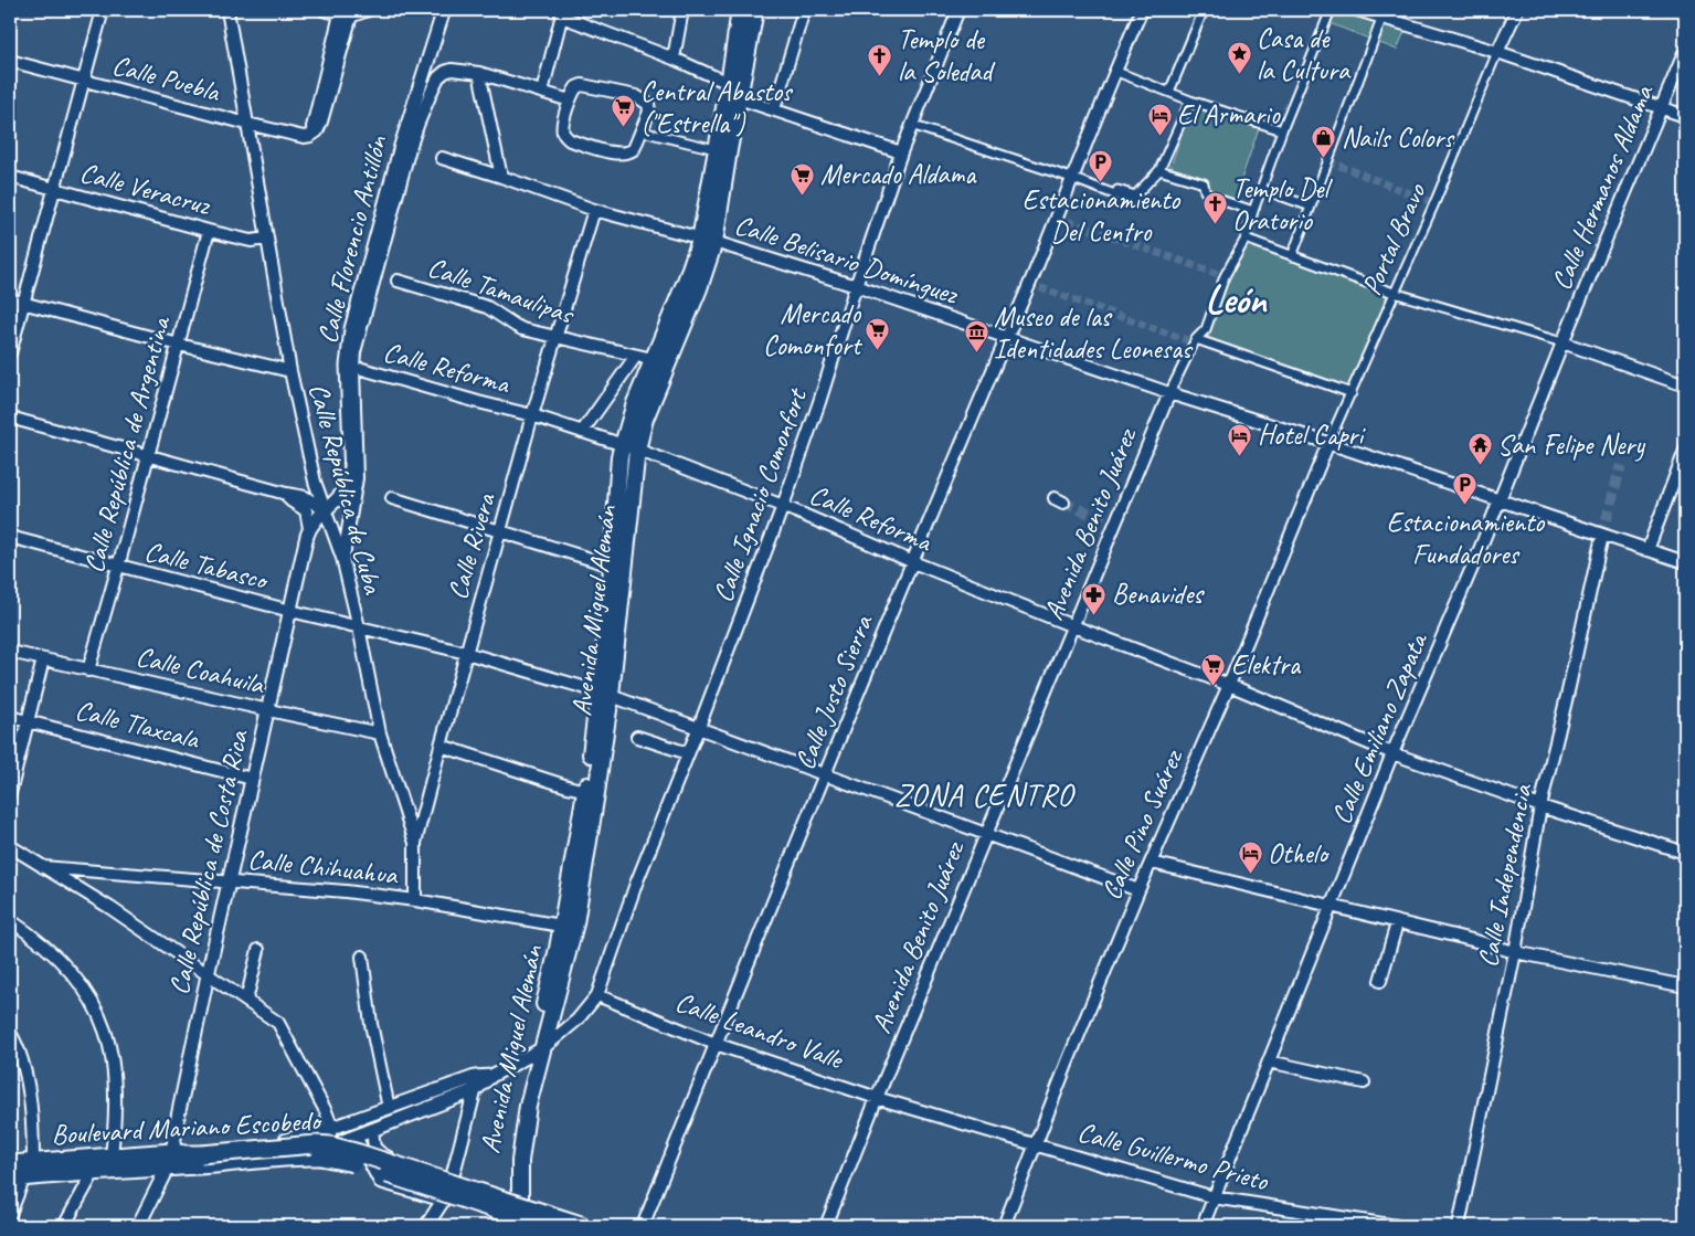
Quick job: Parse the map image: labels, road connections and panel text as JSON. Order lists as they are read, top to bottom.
{
  "streets": {
    "main road": ["Avenida Miguel Alemán", "Boulevard Mariano Escobedo"],
    "street": [
      "Calle Puebla",
      "Calle Hermanos Aldama",
      "Calle Veracruz",
      "Calle Florencio Antillón",
      "Portal Bravo",
      "Calle Belisario Domínguez",
      "Calle Tamaulipas",
      "Calle Reforma",
      "Calle República de Argentina",
      "Calle República de Cuba",
      "Calle Ignacio Comonfort",
      "Avenida Benito Juárez",
      "Calle Rivera",
      "Calle Tabasco",
      "Calle Coahuila",
      "Calle Justo Sierra",
      "Calle Tlaxcala",
      "Calle Emiliano Zapata",
      "Calle Pino Suárez",
      "Calle República de Costa Rica",
      "Calle Chihuahua",
      "Calle Independencia",
      "Calle Leandro Valle",
      "Calle Guillermo Prieto"
    ]
  },
  "crossings": [
    ["Calle Puebla", "Calle República de Cuba"],
    ["Calle Hermanos Aldama", "Calle Emiliano Zapata"],
    ["Calle Veracruz", "Calle República de Argentina"],
    ["Calle Veracruz", "Calle República de Cuba"],
    ["Calle Florencio Antillón", "Calle República de Cuba"],
    ["Calle Florencio Antillón", "Calle República de Costa Rica"],
    ["Portal Bravo", "Calle Belisario Domínguez"],
    ["Portal Bravo", "Calle Pino Suárez"],
    ["Calle Belisario Domínguez", "Calle Ignacio Comonfort"],
    ["Calle Belisario Domínguez", "Avenida Benito Juárez"],
    ["Calle Belisario Domínguez", "Calle Rivera"],
    ["Calle Belisario Domínguez", "Avenida Miguel Alemán"],
    ["Calle Belisario Domínguez", "Calle Justo Sierra"],
    ["Calle Belisario Domínguez", "Calle Emiliano Zapata"],
    ["Calle Belisario Domínguez", "Calle Pino Suárez"],
    ["Calle Belisario Domínguez", "Calle Independencia"],
    ["Calle Tamaulipas", "Calle Rivera"],
    ["Calle Tamaulipas", "Avenida Miguel Alemán"],
    ["Calle Reforma", "Calle Ignacio Comonfort"],
    ["Calle Reforma", "Avenida Benito Juárez"],
    ["Calle Reforma", "Calle Rivera"],
    ["Calle Reforma", "Avenida Miguel Alemán"],
    ["Calle Reforma", "Calle Justo Sierra"],
    ["Calle Reforma", "Calle Emiliano Zapata"],
    ["Calle Reforma", "Calle Pino Suárez"],
    ["Calle Reforma", "Calle Independencia"],
    ["Calle República de Argentina", "Calle Tabasco"],
    ["Calle República de Argentina", "Calle Coahuila"],
    ["Calle República de Cuba", "Calle Rivera"],
    ["Calle República de Cuba", "Calle Tabasco"],
    ["Calle República de Cuba", "Calle Coahuila"],
    ["Calle República de Cuba", "Calle República de Costa Rica"],
    ["Calle Ignacio Comonfort", "Calle Tabasco"],
    ["Calle Ignacio Comonfort", "Calle Leandro Valle"],
    ["Avenida Benito Juárez", "Calle Tabasco"],
    ["Avenida Benito Juárez", "Calle Leandro Valle"],
    ["Calle Rivera", "Calle Tabasco"],
    ["Calle Rivera", "Calle Chihuahua"],
    ["Calle Tabasco", "Avenida Miguel Alemán"],
    ["Calle Tabasco", "Calle Justo Sierra"],
    ["Calle Tabasco", "Calle Pino Suárez"],
    ["Calle Tabasco", "Calle República de Costa Rica"],
    ["Avenida Miguel Alemán", "Calle Chihuahua"],
    ["Calle Coahuila", "Calle República de Costa Rica"],
    ["Calle Justo Sierra", "Calle Leandro Valle"],
    ["Calle Tlaxcala", "Calle República de Costa Rica"],
    ["Calle Emiliano Zapata", "Calle Guillermo Prieto"],
    ["Calle Pino Suárez", "Calle Leandro Valle"],
    ["Calle Pino Suárez", "Calle Guillermo Prieto"],
    ["Calle República de Costa Rica", "Calle Chihuahua"],
    ["Calle República de Costa Rica", "Boulevard Mariano Escobedo"],
    ["Calle Leandro Valle", "Calle Guillermo Prieto"]
  ],
  "districts": ["León", "ZONA CENTRO"],
  "places": {
    "place": ["Casa de la Cultura"],
    "church": ["Templo de la Soledad", "Templo Del Oratorio"],
    "supermarket": [
      "Central Abastos (\"Estrella\")",
      "Mercado Aldama",
      "Mercado Comonfort",
      "Elektra"
    ],
    "hotel": ["El Armario", "Hotel Capri", "Othelo"],
    "shop": ["Nails Colors"],
    "parking": ["Estacionamiento Del Centro", "Estacionamiento Fundadores"],
    "museum": ["Museo de las Identidades Leonesas"],
    "temple": ["San Felipe Nery"],
    "pharmacy": ["Benavides"]
  }
}
